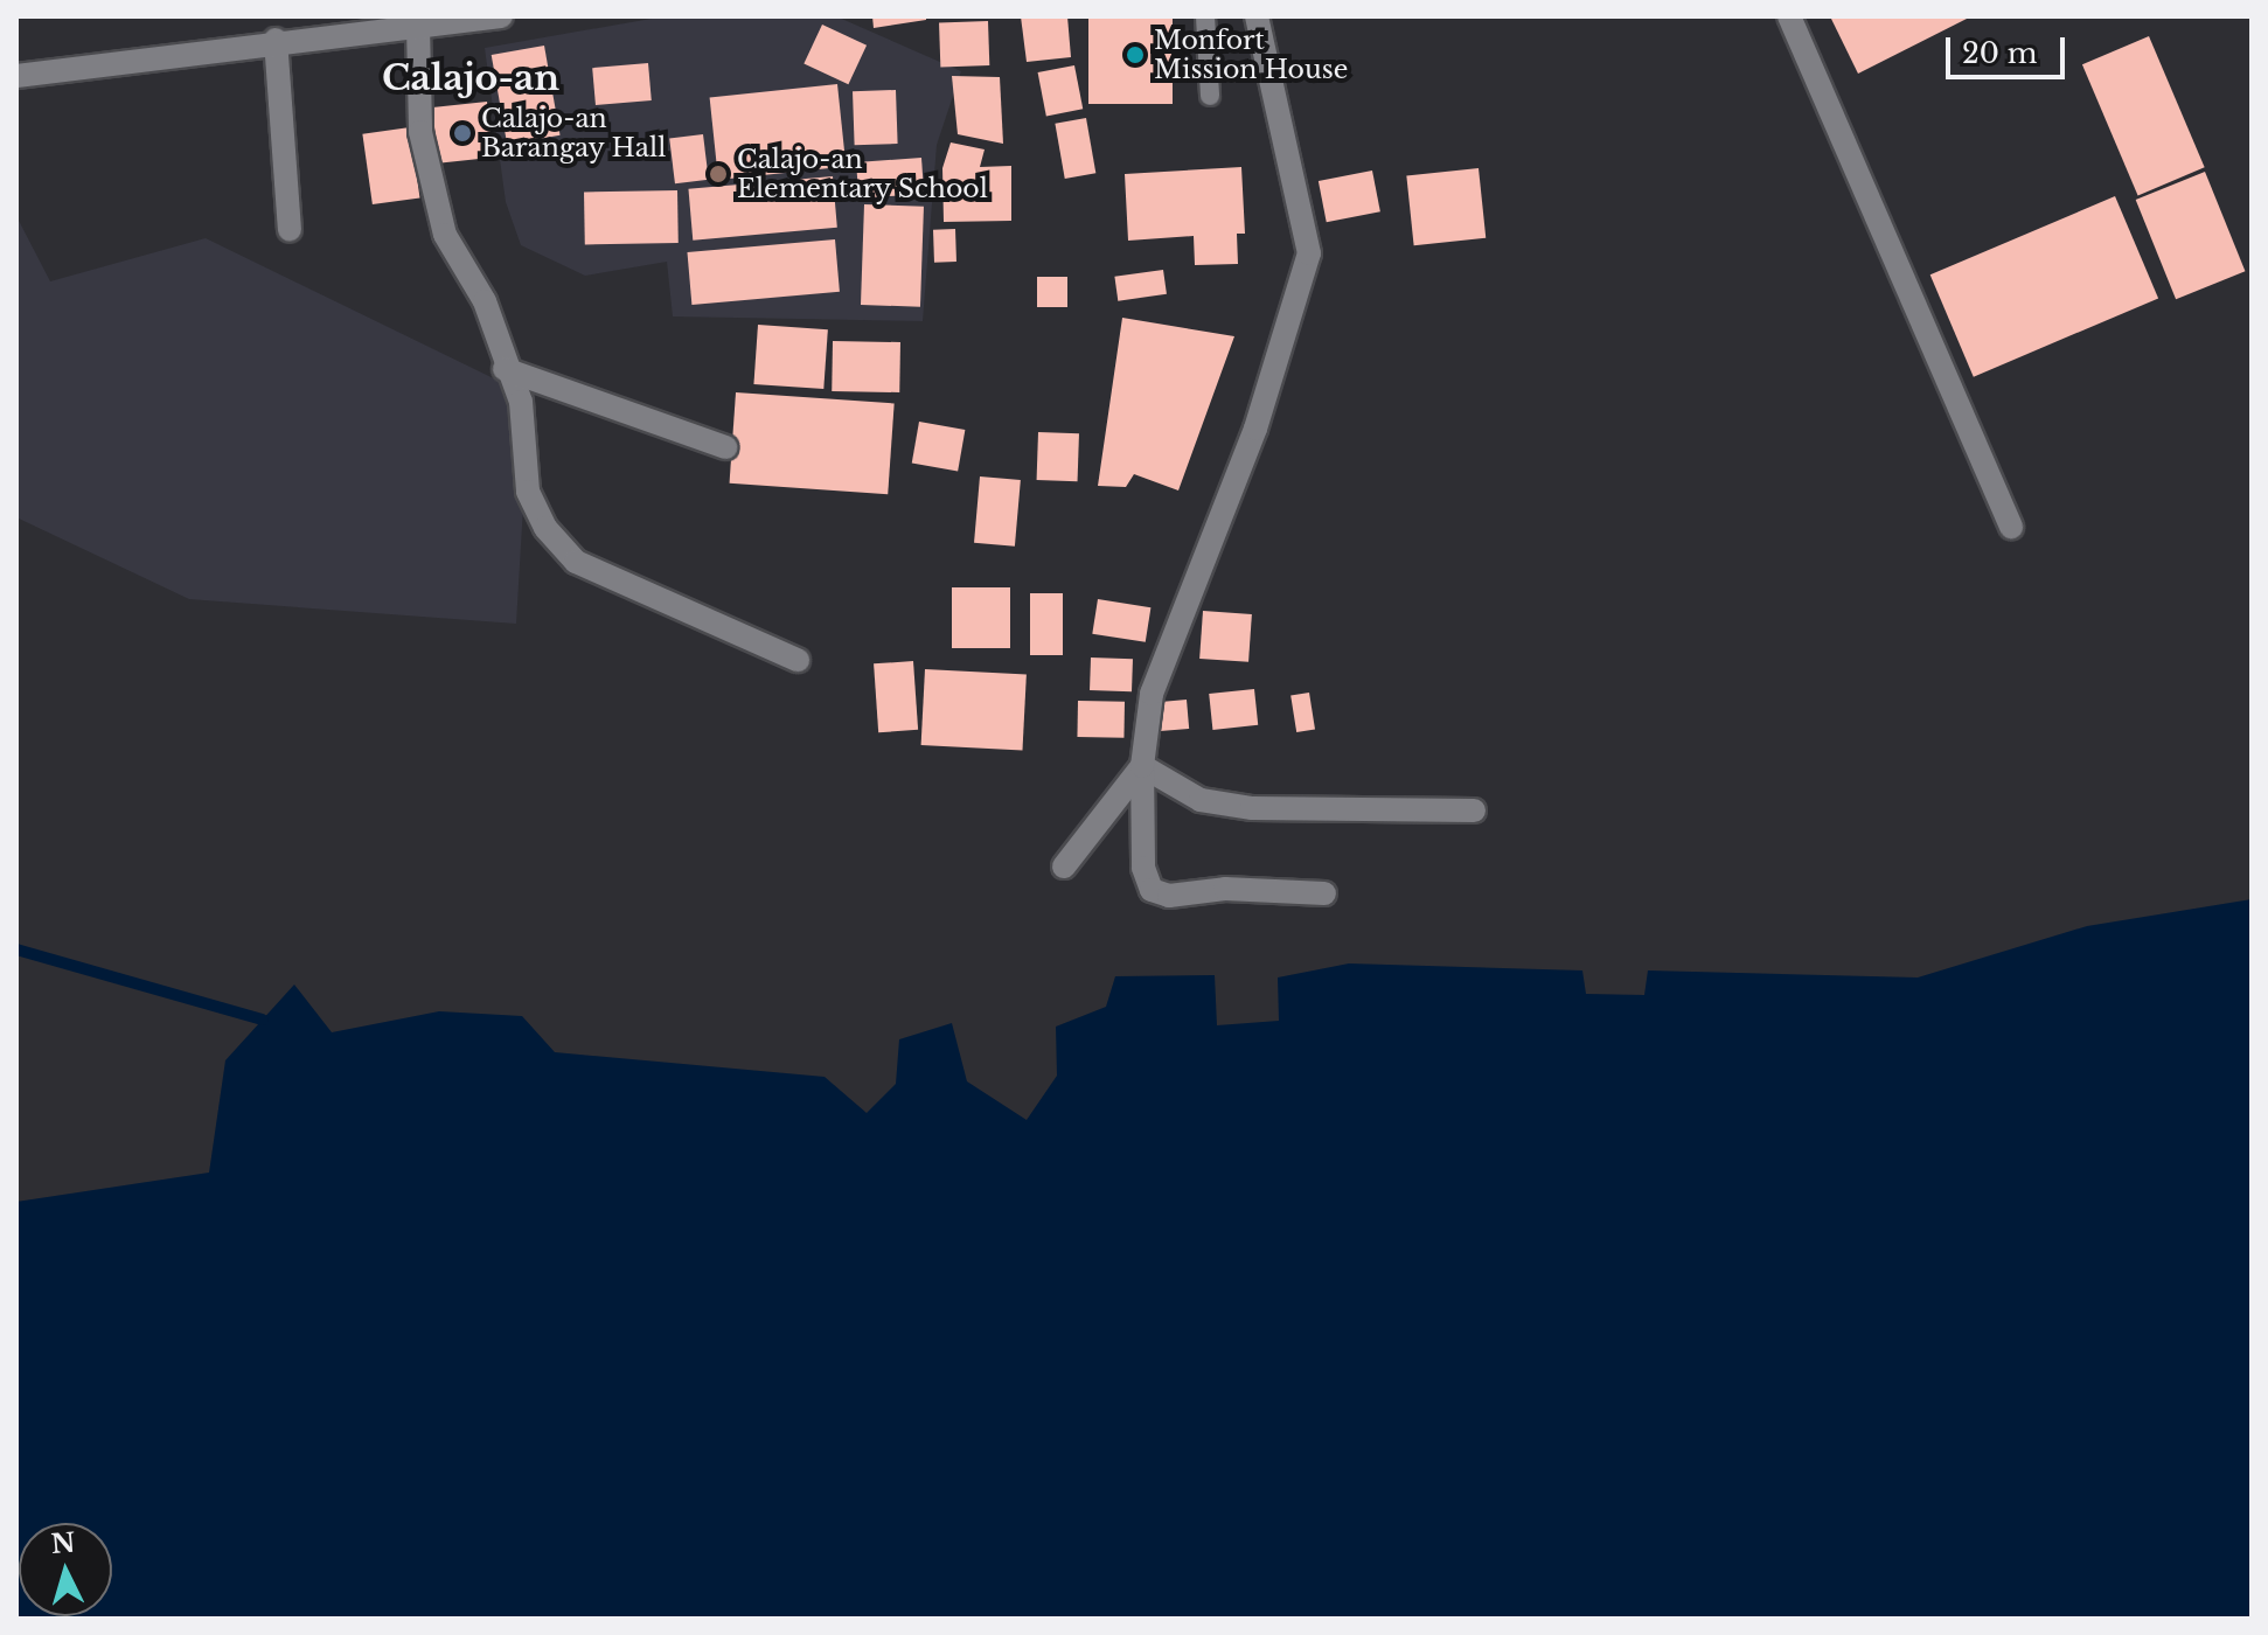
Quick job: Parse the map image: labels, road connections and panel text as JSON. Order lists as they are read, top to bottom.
{
  "districts": ["Calajo-an"],
  "places": ["Monfort Mission House", "Calajo-an Barangay Hall", "Calajo-an Elementary School"],
  "scale_bar": "20 m",
  "north": "top"
}
